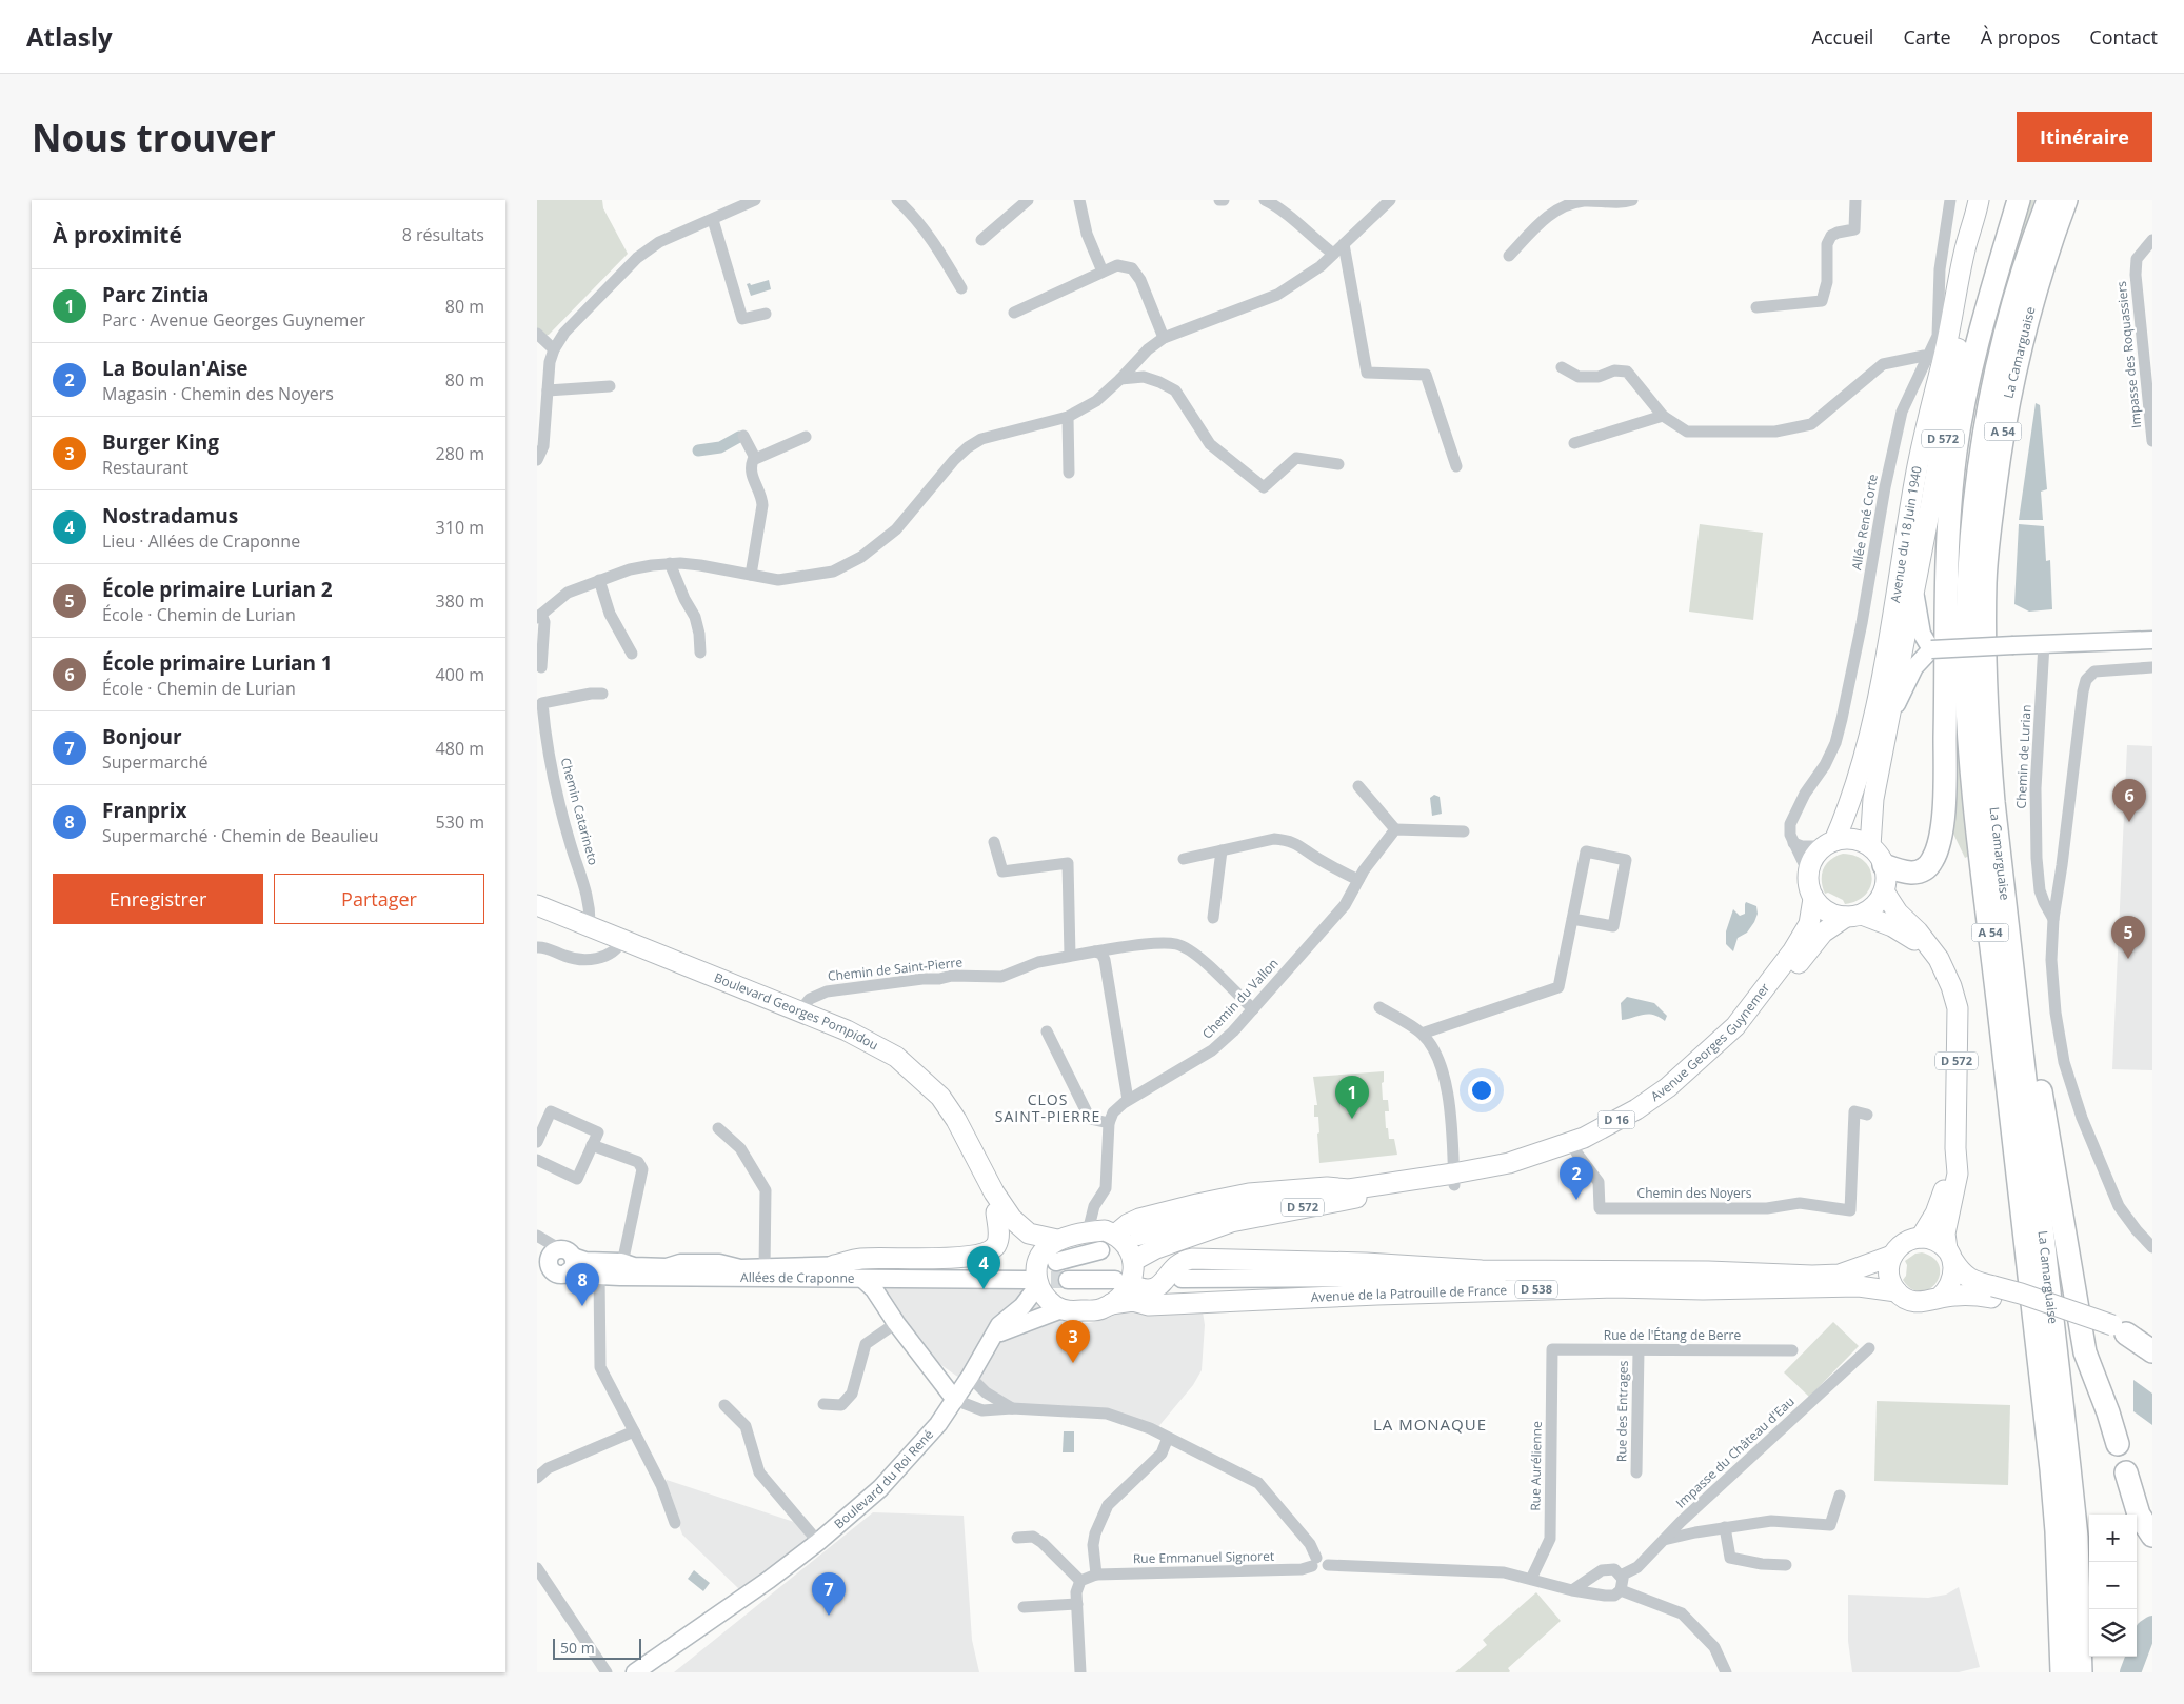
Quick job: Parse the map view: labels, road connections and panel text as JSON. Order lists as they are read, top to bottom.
{
  "streets": {
    "highway": ["La Camarguaise", "A 54"],
    "main road": [
      "D 572",
      "Avenue du 18 Juin 1940",
      "Boulevard Georges Pompidou",
      "Avenue Georges Guynemer",
      "D 16",
      "Allées de Craponne",
      "D 538",
      "Avenue de la Patrouille de France",
      "Boulevard du Roi René"
    ],
    "street": [
      "Impasse des Roquassiers",
      "Allée René Corte",
      "Chemin de Lurian",
      "Chemin Catarineto",
      "Chemin de Saint-Pierre",
      "Chemin du Vallon",
      "Chemin des Noyers",
      "Rue de l'Étang de Berre",
      "Rue des Entrages",
      "Impasse du Château d'Eau",
      "Rue Aurélienne",
      "Rue Emmanuel Signoret"
    ]
  },
  "crossings": [
    ["D 572", "Avenue du 18 Juin 1940"],
    ["D 572", "Avenue Georges Guynemer"],
    ["D 572", "D 538"],
    ["D 572", "Avenue de la Patrouille de France"],
    ["Avenue du 18 Juin 1940", "Avenue Georges Guynemer"],
    ["Chemin Catarineto", "Boulevard Georges Pompidou"],
    ["Chemin de Saint-Pierre", "Chemin du Vallon"],
    ["Chemin de Saint-Pierre", "Boulevard Georges Pompidou"],
    ["Boulevard Georges Pompidou", "Avenue Georges Guynemer"],
    ["Boulevard Georges Pompidou", "Allées de Craponne"],
    ["Boulevard Georges Pompidou", "D 538"],
    ["Boulevard Georges Pompidou", "Avenue de la Patrouille de France"],
    ["Boulevard Georges Pompidou", "Boulevard du Roi René"],
    ["Avenue Georges Guynemer", "Chemin des Noyers"],
    ["Avenue Georges Guynemer", "Allées de Craponne"],
    ["Avenue Georges Guynemer", "D 538"],
    ["Avenue Georges Guynemer", "Avenue de la Patrouille de France"],
    ["Avenue Georges Guynemer", "Boulevard du Roi René"],
    ["Allées de Craponne", "D 538"],
    ["Allées de Craponne", "Avenue de la Patrouille de France"],
    ["Allées de Craponne", "Boulevard du Roi René"],
    ["D 538", "Avenue de la Patrouille de France"],
    ["D 538", "Boulevard du Roi René"],
    ["Avenue de la Patrouille de France", "Boulevard du Roi René"],
    ["Rue de l'Étang de Berre", "Rue des Entrages"],
    ["Rue de l'Étang de Berre", "Rue Aurélienne"]
  ],
  "districts": ["CLOS SAINT-PIERRE", "LA MONAQUE"],
  "scale_bar": "50 m",
  "page": {
    "header": "Atlasly",
    "nav": [
      "Accueil",
      "Carte",
      "À propos",
      "Contact"
    ],
    "buttons": [
      "Itinéraire",
      ["Enregistrer", "Partager"]
    ],
    "title": "Nous trouver",
    "heading": ["À proximité", "8 résultats"],
    "list": [
      {
        "mark": "1",
        "name": "Parc Zintia",
        "note": "Parc · Avenue Georges Guynemer",
        "value": "80 m"
      },
      {
        "mark": "2",
        "name": "La Boulan'Aise",
        "note": "Magasin · Chemin des Noyers",
        "value": "80 m"
      },
      {
        "mark": "3",
        "name": "Burger King",
        "note": "Restaurant",
        "value": "280 m"
      },
      {
        "mark": "4",
        "name": "Nostradamus",
        "note": "Lieu · Allées de Craponne",
        "value": "310 m"
      },
      {
        "mark": "5",
        "name": "École primaire Lurian 2",
        "note": "École · Chemin de Lurian",
        "value": "380 m"
      },
      {
        "mark": "6",
        "name": "École primaire Lurian 1",
        "note": "École · Chemin de Lurian",
        "value": "400 m"
      },
      {
        "mark": "7",
        "name": "Bonjour",
        "note": "Supermarché",
        "value": "480 m"
      },
      {
        "mark": "8",
        "name": "Franprix",
        "note": "Supermarché · Chemin de Beaulieu",
        "value": "530 m"
      }
    ],
    "pins": [
      "6",
      "5",
      "1",
      "2",
      "4",
      "8",
      "3",
      "7"
    ],
    "map_buttons": ["+", "−"],
    "scale": "50 m"
  }
}
